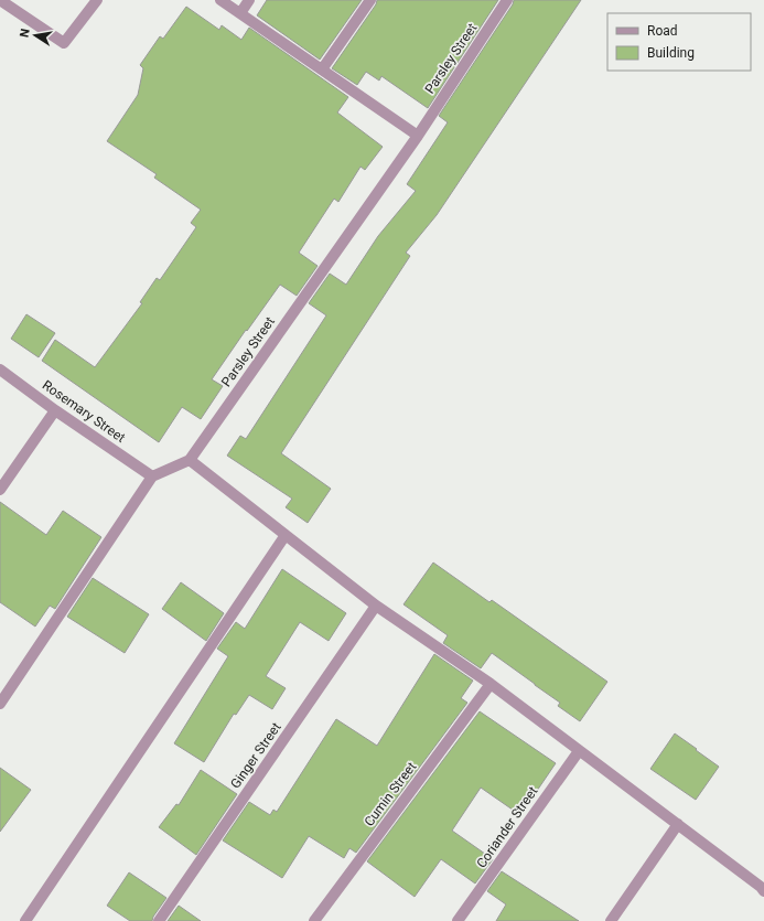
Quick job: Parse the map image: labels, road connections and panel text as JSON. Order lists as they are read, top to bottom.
{
  "streets": {
    "street": [
      "Parsley Street",
      "Rosemary Street",
      "Ginger Street",
      "Cumin Street",
      "Coriander Street"
    ]
  },
  "legend": ["Road", "Building"],
  "north": "left"
}
